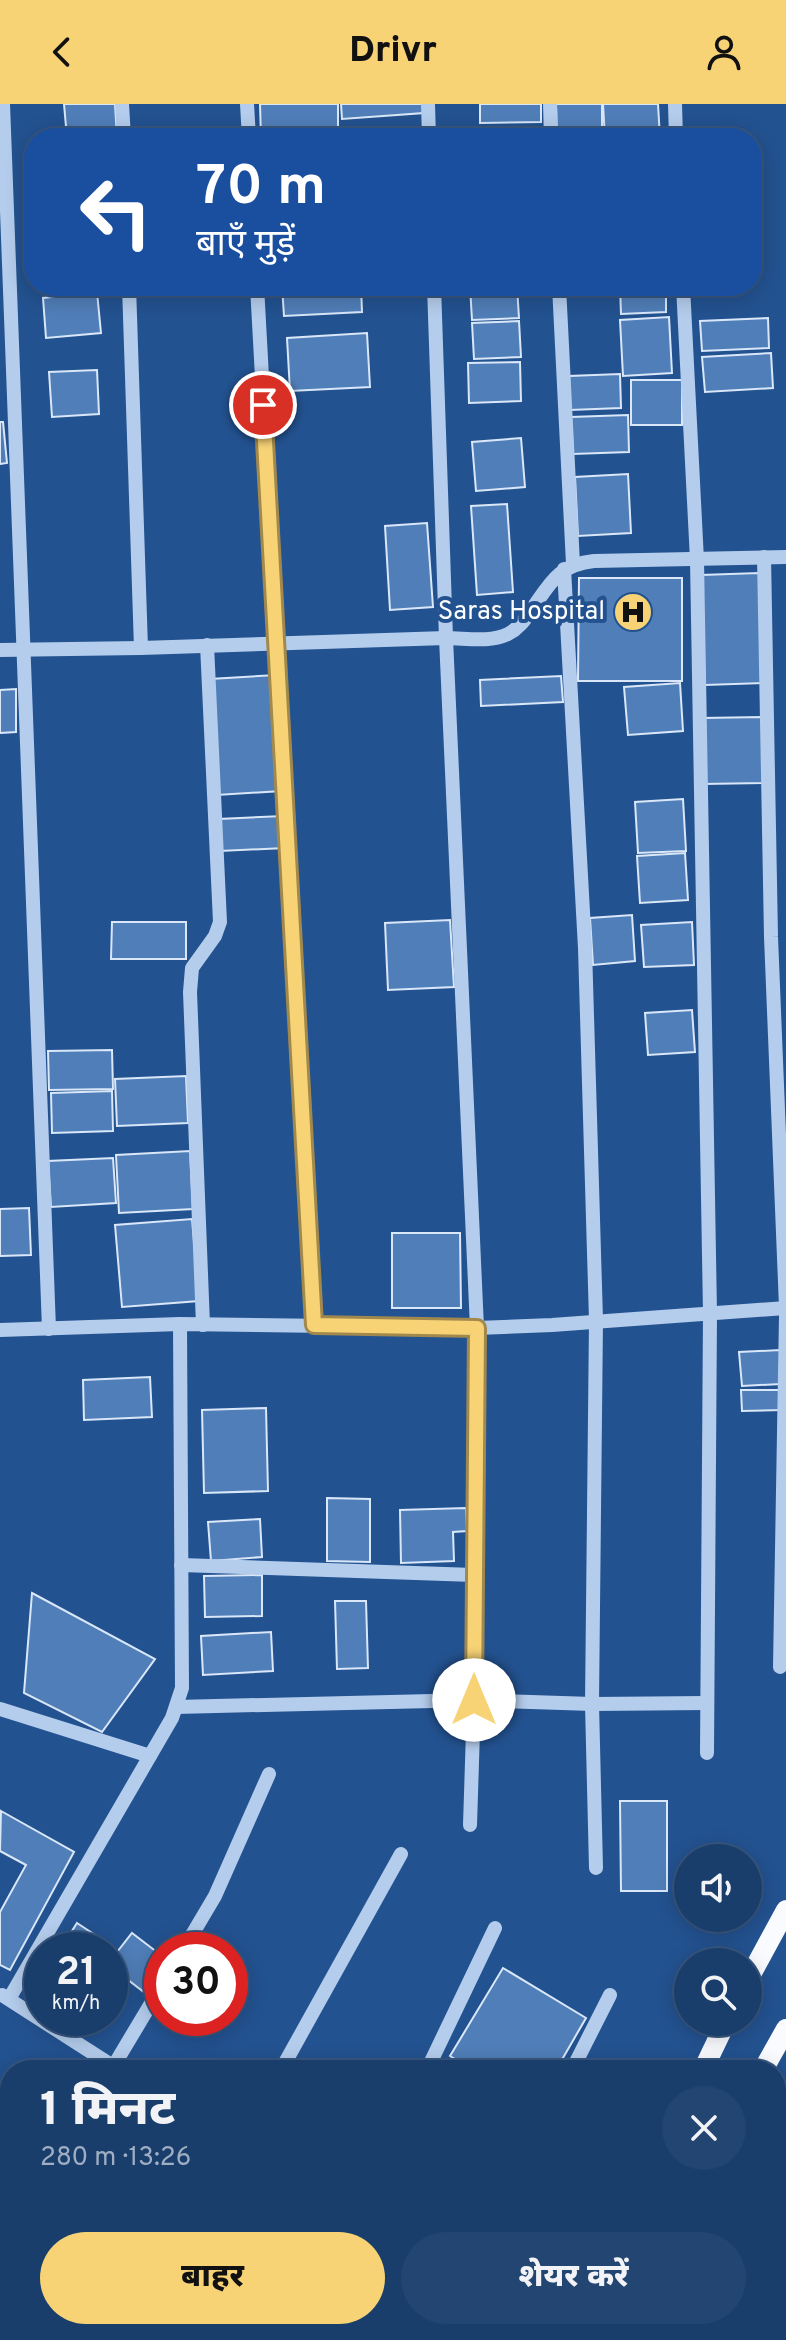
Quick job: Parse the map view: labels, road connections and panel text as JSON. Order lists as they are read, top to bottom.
{
  "places": {
    "hospital": ["Saras Hospital"]
  },
  "page": {
    "header": "Drivr",
    "turn": ["70 m", "बाएँ मुड़ें"],
    "speed": "21 km/h",
    "limit": "30",
    "heading": ["1 मिनट", "280 m · 13:26"],
    "buttons": ["बाहर", "शेयर करें"]
  }
}
